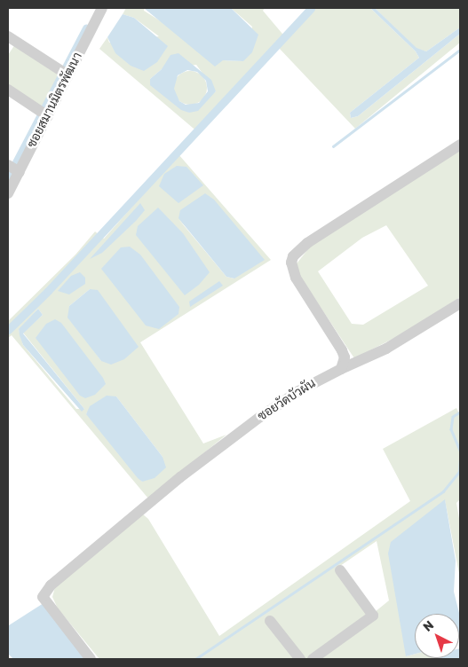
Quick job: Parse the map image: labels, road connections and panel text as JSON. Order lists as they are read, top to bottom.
{
  "streets": {
    "street": ["ซอยสมานมิตรพัฒนา", "ซอยวัดบัวผัน"]
  },
  "north": "top left"
}
